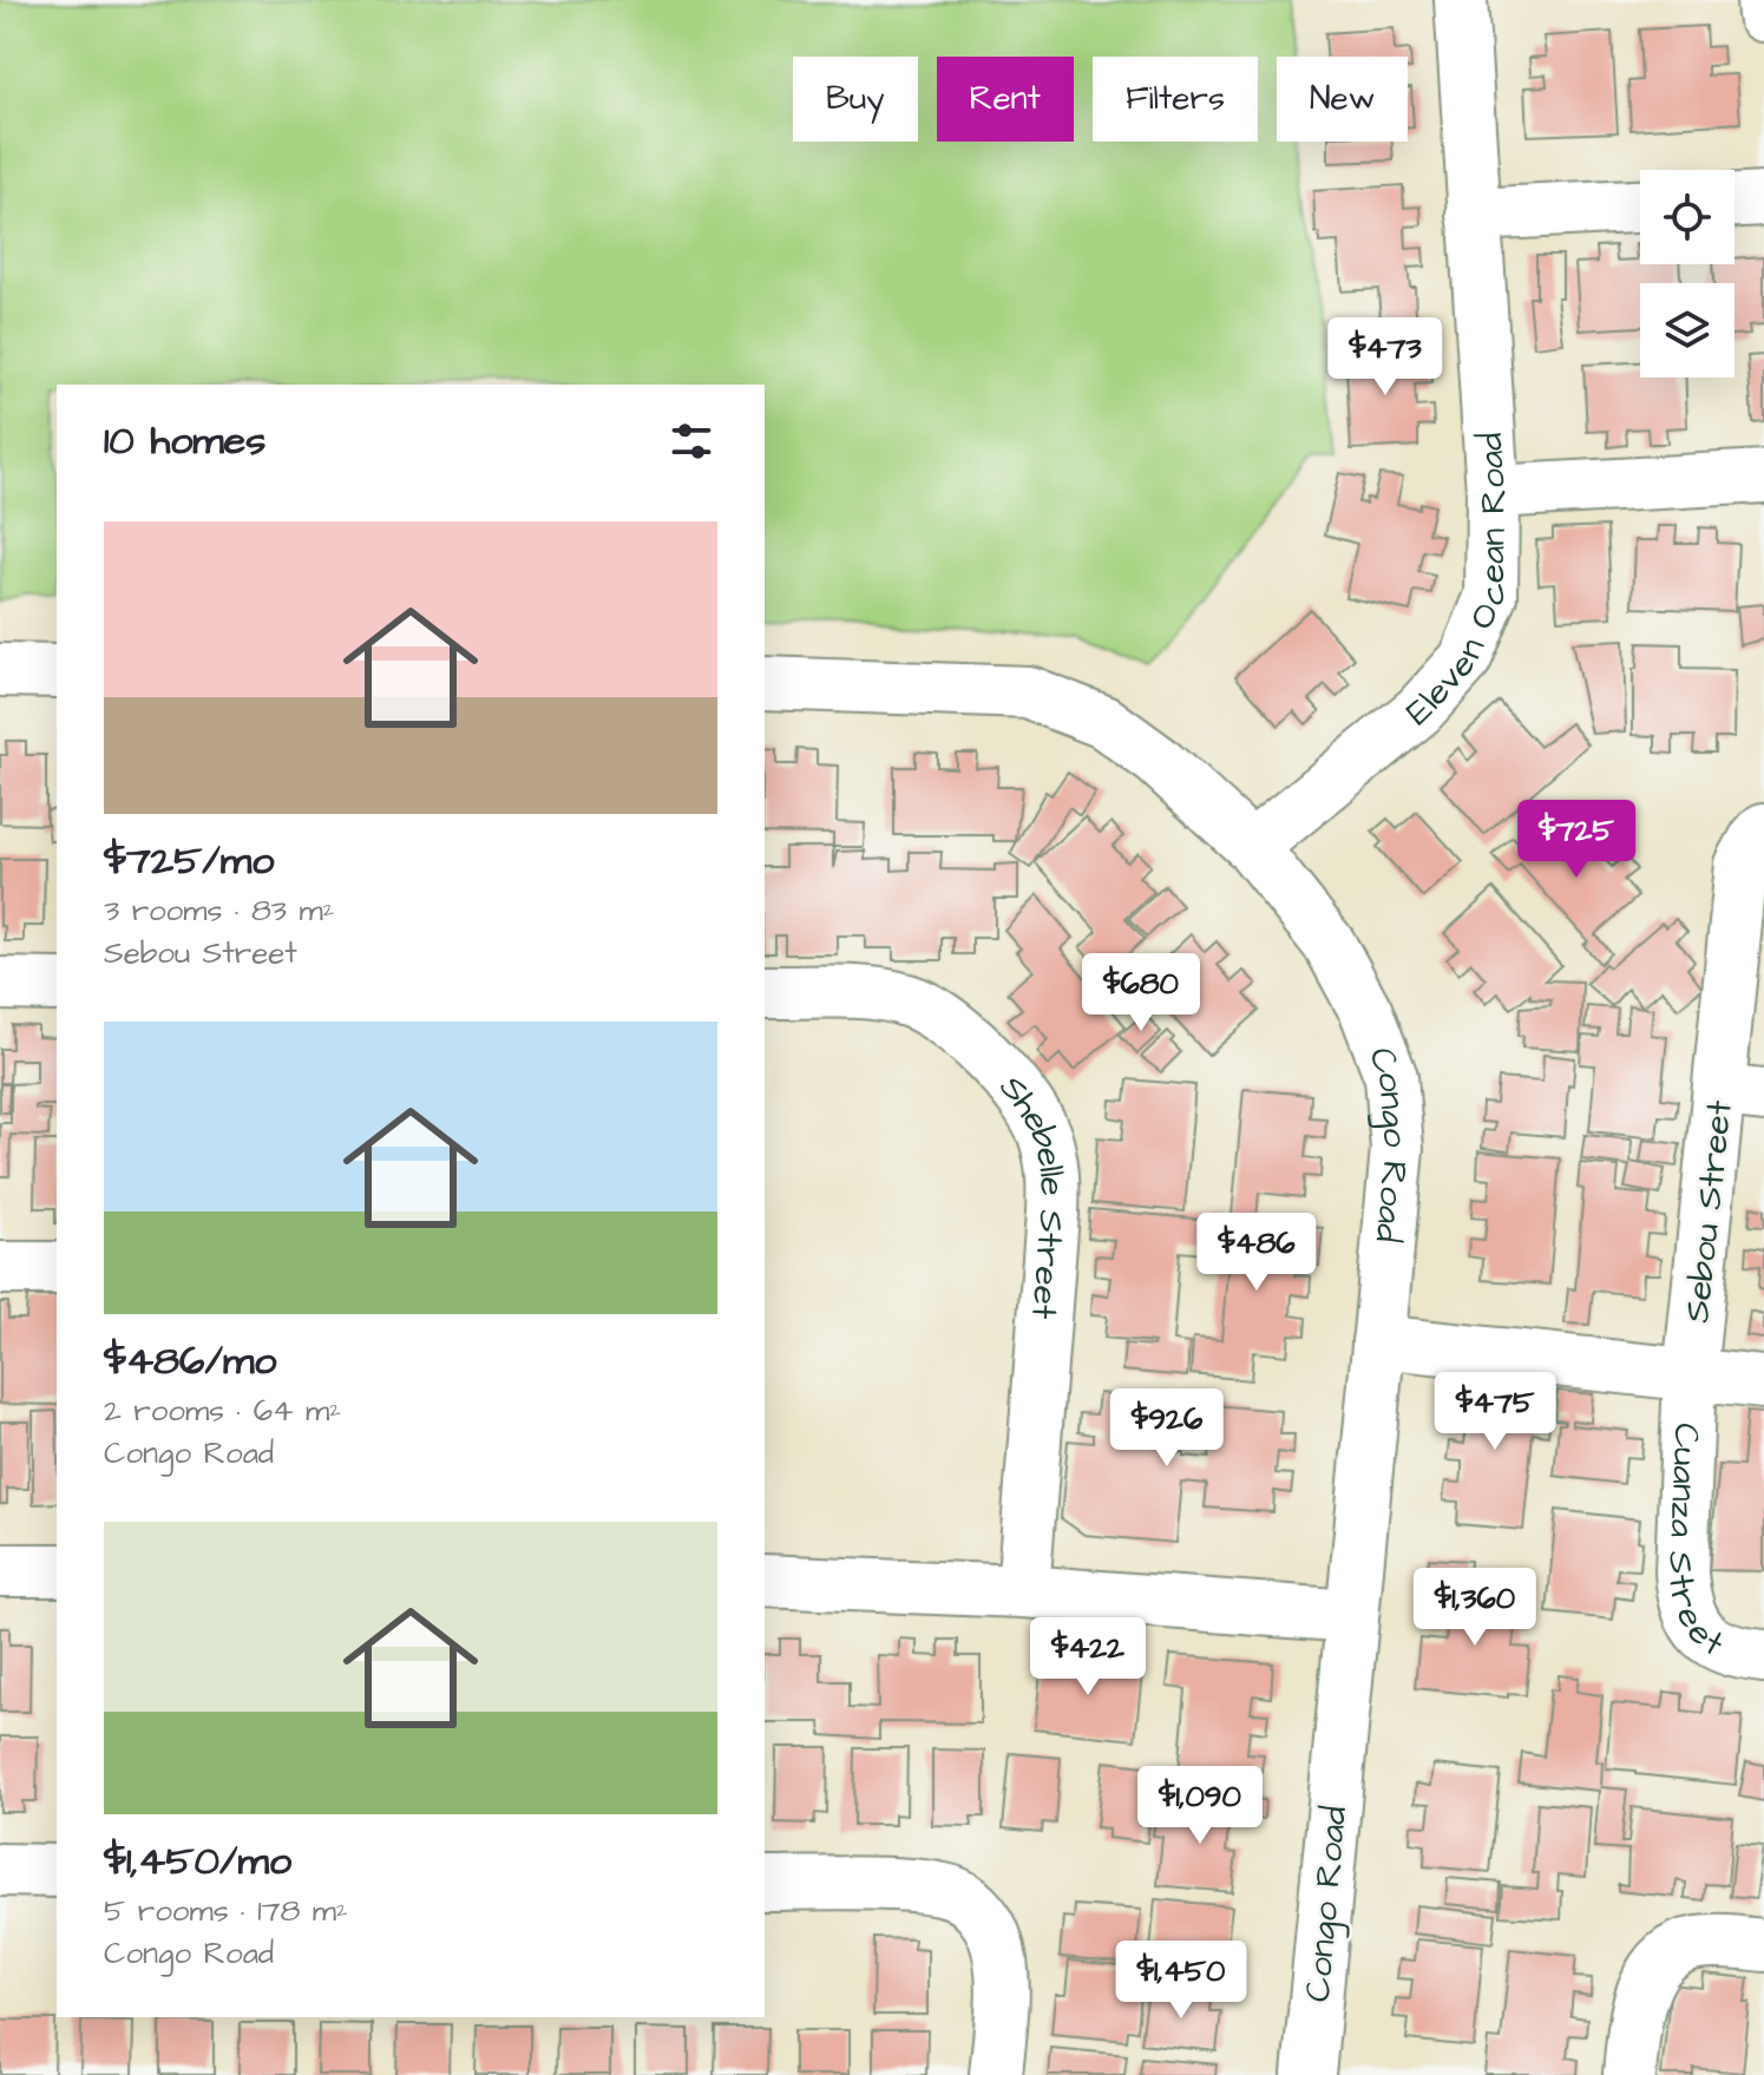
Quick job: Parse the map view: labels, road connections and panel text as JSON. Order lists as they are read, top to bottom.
{
  "streets": {
    "street": [
      "Eleven Ocean Road",
      "Congo Road",
      "Shebelle Street",
      "Sebou Street",
      "Cuanza Street"
    ]
  },
  "crossings": [
    ["Eleven Ocean Road", "Congo Road"],
    ["Sebou Street", "Cuanza Street"]
  ],
  "page": {
    "chip": [
      "Buy",
      "Rent",
      "Filters",
      "New"
    ],
    "price": [
      "$473",
      "$725",
      "$680",
      "$486",
      "$475",
      "$926",
      "$1,360",
      "$422",
      "$1,090",
      "$1,450"
    ],
    "heading": "10 homes",
    "list": [
      {
        "name": "$725/mo",
        "note": "3 rooms · 83 m² · Sebou Street"
      },
      {
        "name": "$486/mo",
        "note": "2 rooms · 64 m² · Congo Road"
      },
      {
        "name": "$1,450/mo",
        "note": "5 rooms · 178 m² · Congo Road"
      }
    ]
  }
}
